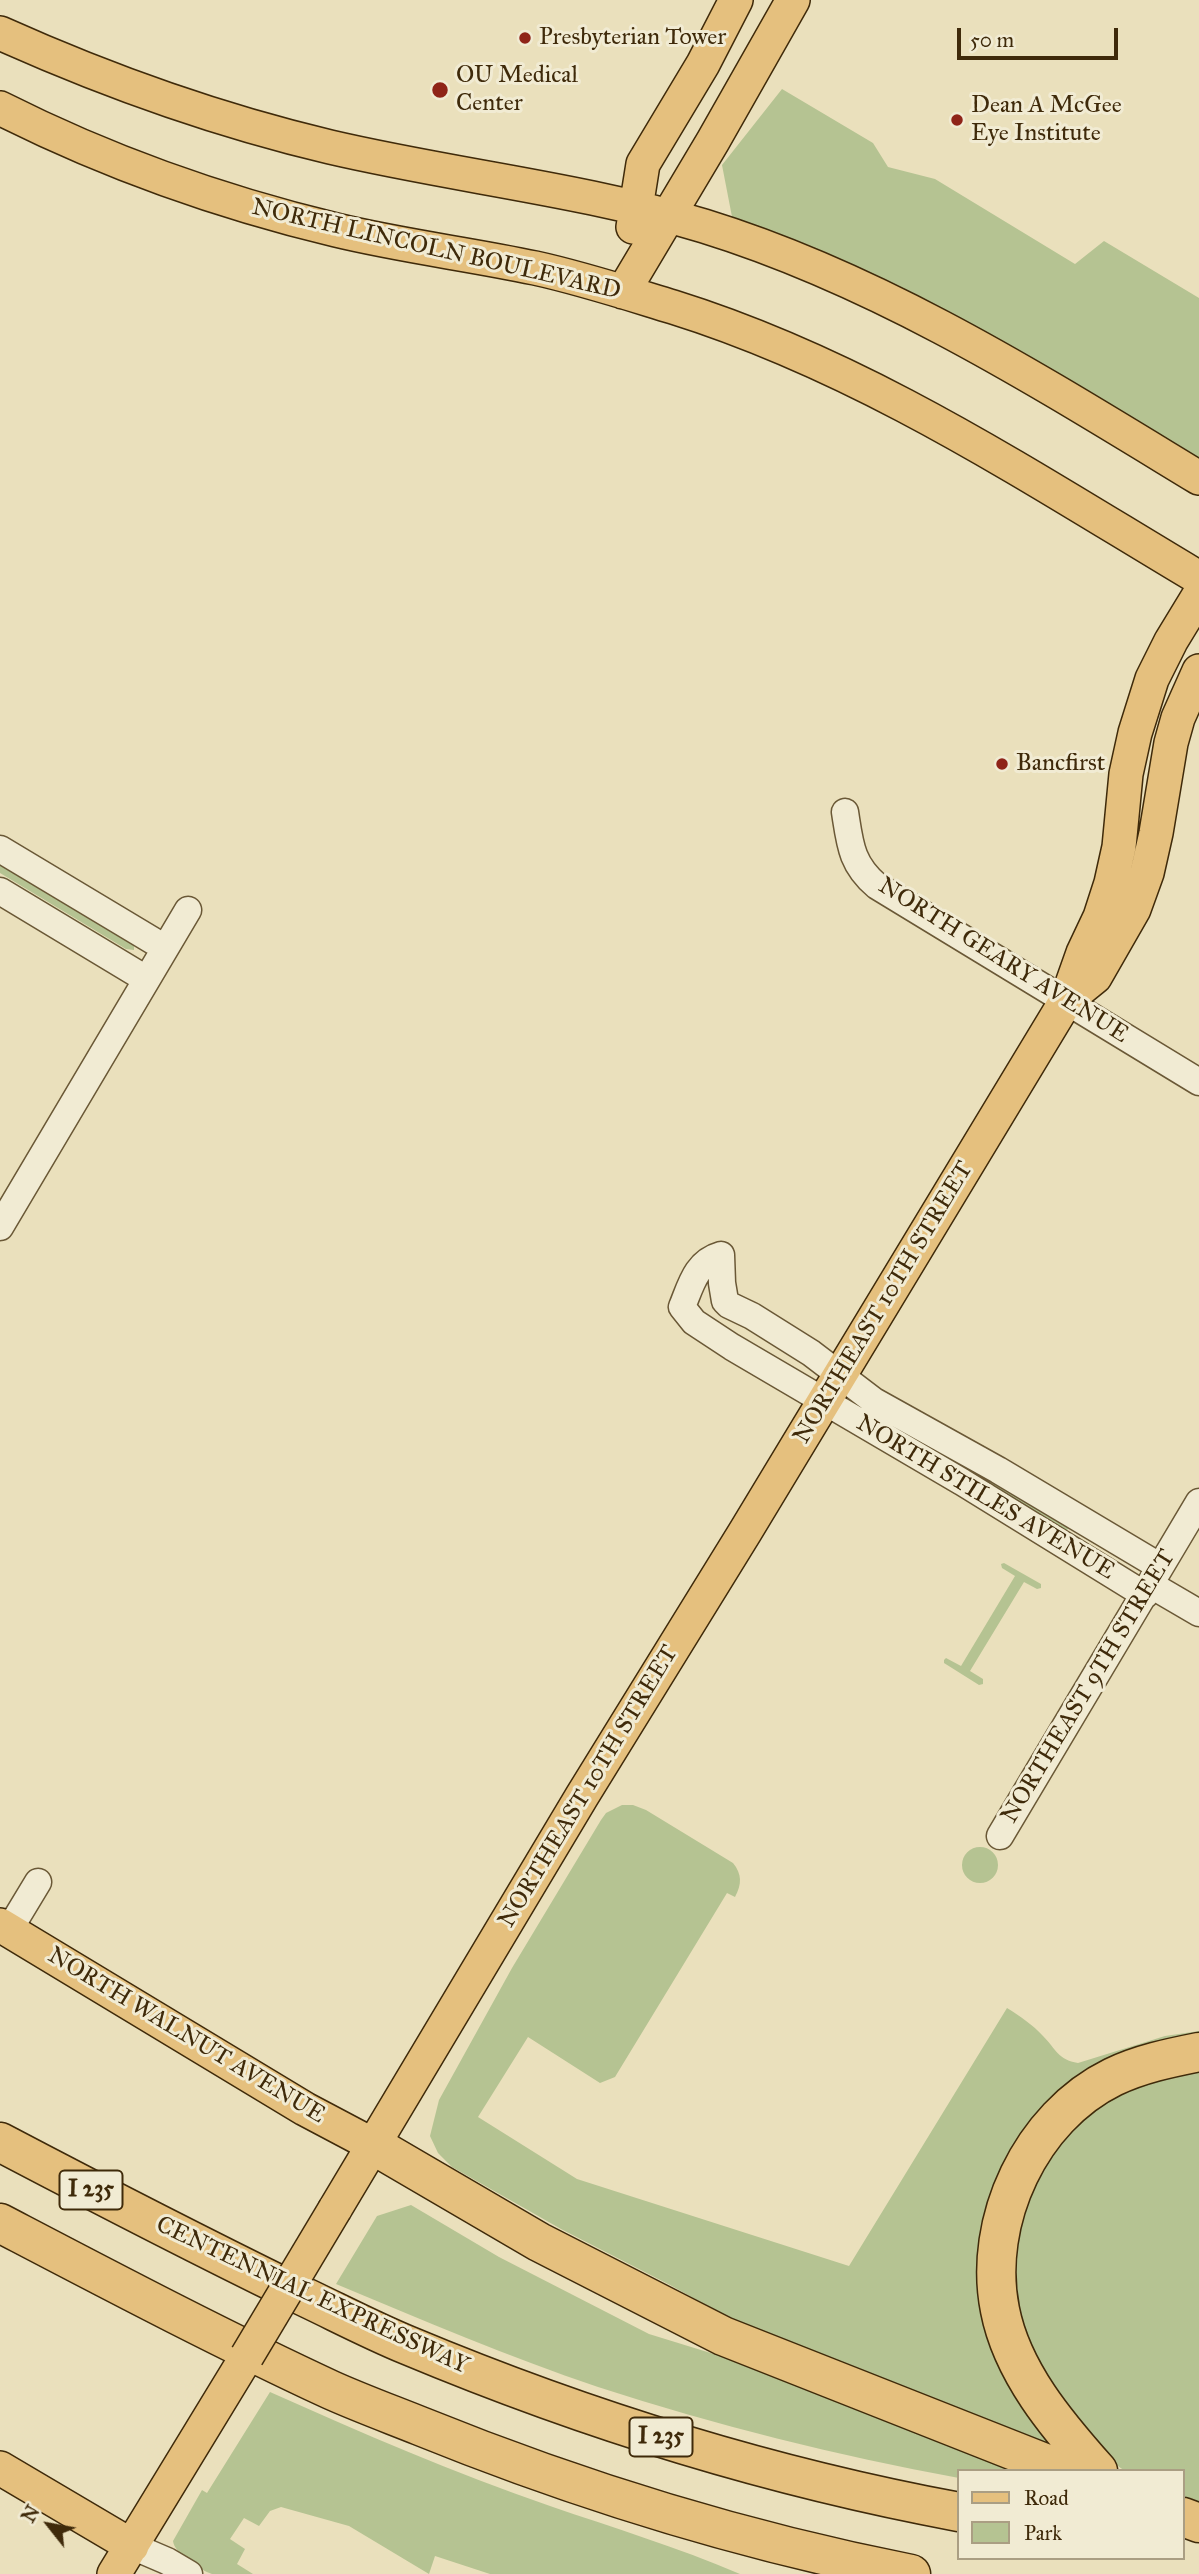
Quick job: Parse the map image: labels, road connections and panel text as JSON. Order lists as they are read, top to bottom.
{
  "streets": {
    "highway": ["I 235", "CENTENNIAL EXPRESSWAY"],
    "main road": ["NORTH LINCOLN BOULEVARD", "NORTHEAST 10TH STREET", "NORTH WALNUT AVENUE"],
    "street": ["NORTH GEARY AVENUE", "NORTH STILES AVENUE", "NORTHEAST 9TH STREET"]
  },
  "crossings": [
    ["NORTH GEARY AVENUE", "NORTHEAST 10TH STREET"],
    ["NORTHEAST 10TH STREET", "NORTH STILES AVENUE"],
    ["NORTHEAST 10TH STREET", "NORTH WALNUT AVENUE"],
    ["NORTH STILES AVENUE", "NORTHEAST 9TH STREET"]
  ],
  "places": [
    "Presbyterian Tower",
    "OU Medical Center",
    "Dean A McGee Eye Institute",
    "Bancfirst"
  ],
  "legend": ["Road", "Park"],
  "scale_bar": "50 m",
  "north": "top left"
}
